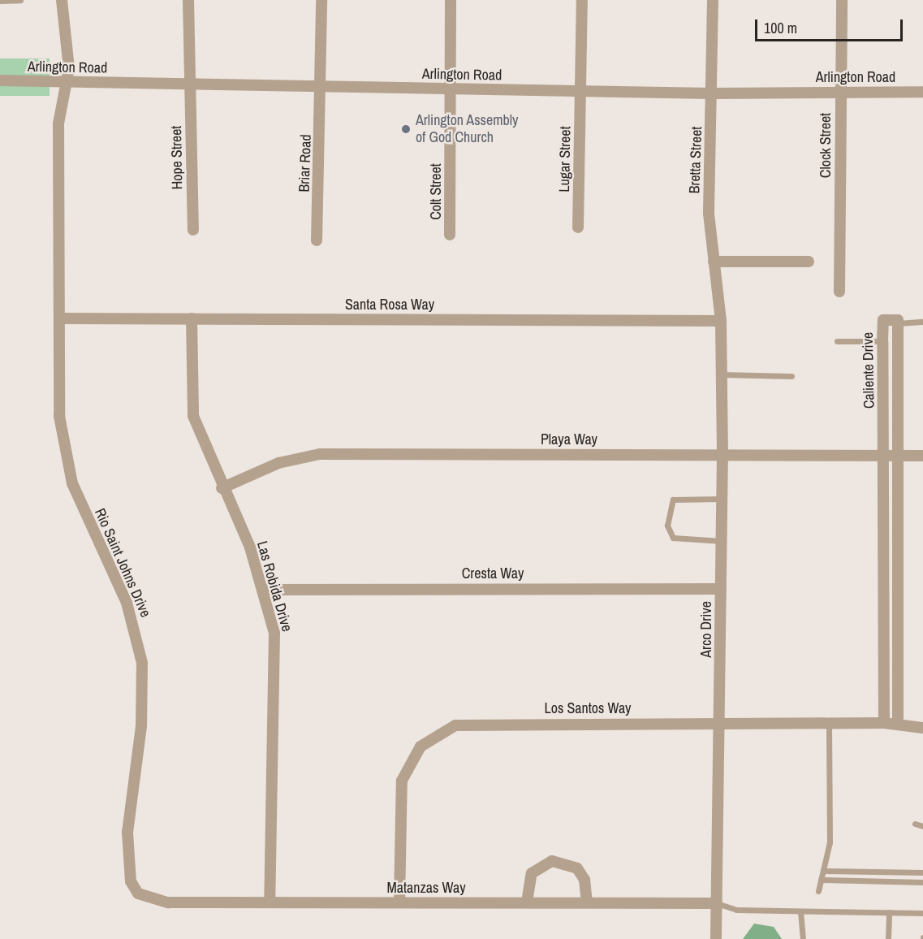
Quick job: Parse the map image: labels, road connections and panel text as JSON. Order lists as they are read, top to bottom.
{
  "streets": {
    "street": [
      "Arlington Road",
      "Clock Street",
      "Hope Street",
      "Lugar Street",
      "Bretta Street",
      "Briar Road",
      "Colt Street",
      "Santa Rosa Way",
      "Caliente Drive",
      "Playa Way",
      "Rio Saint Johns Drive",
      "Cresta Way",
      "Las Robida Drive",
      "Arco Drive",
      "Los Santos Way",
      "Matanzas Way"
    ]
  },
  "crossings": [
    ["Arlington Road", "Clock Street"],
    ["Arlington Road", "Hope Street"],
    ["Arlington Road", "Lugar Street"],
    ["Arlington Road", "Bretta Street"],
    ["Arlington Road", "Briar Road"],
    ["Arlington Road", "Colt Street"],
    ["Arlington Road", "Rio Saint Johns Drive"],
    ["Bretta Street", "Santa Rosa Way"],
    ["Bretta Street", "Arco Drive"],
    ["Santa Rosa Way", "Rio Saint Johns Drive"],
    ["Santa Rosa Way", "Las Robida Drive"],
    ["Santa Rosa Way", "Arco Drive"],
    ["Caliente Drive", "Playa Way"],
    ["Caliente Drive", "Los Santos Way"],
    ["Playa Way", "Las Robida Drive"],
    ["Playa Way", "Arco Drive"],
    ["Rio Saint Johns Drive", "Matanzas Way"],
    ["Cresta Way", "Las Robida Drive"],
    ["Cresta Way", "Arco Drive"],
    ["Las Robida Drive", "Matanzas Way"],
    ["Arco Drive", "Los Santos Way"],
    ["Arco Drive", "Matanzas Way"],
    ["Los Santos Way", "Matanzas Way"]
  ],
  "places": ["Arlington Assembly of God Church"],
  "scale_bar": "100 m"
}
